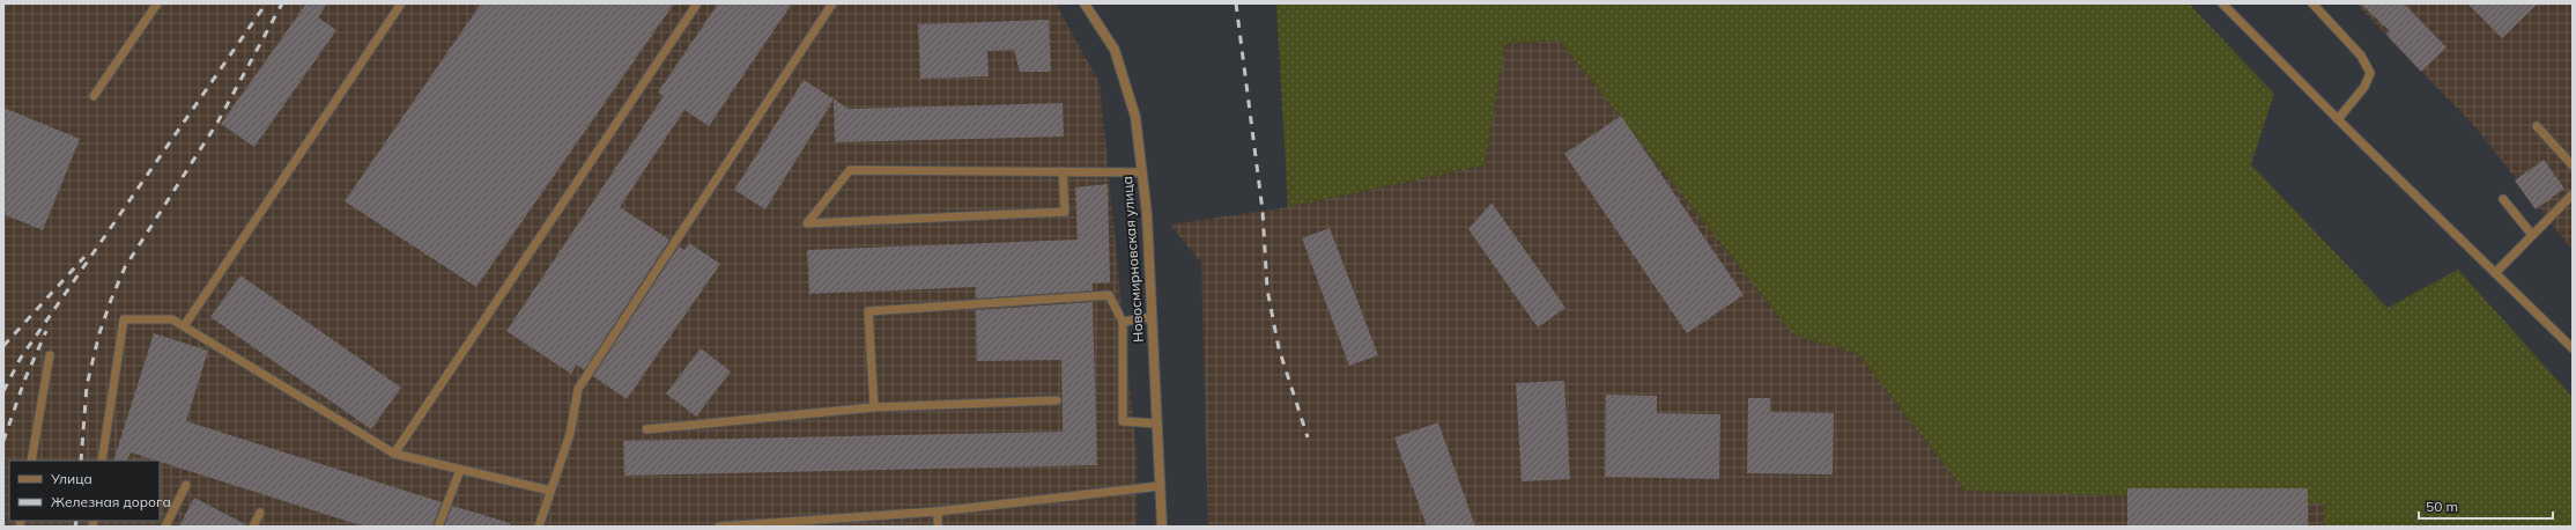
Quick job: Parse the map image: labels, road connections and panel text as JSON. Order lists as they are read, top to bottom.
{
  "streets": {
    "street": ["Новосмирновская улица"]
  },
  "legend": ["Улица", "Железная дорога"],
  "scale_bar": "50 m"
}
